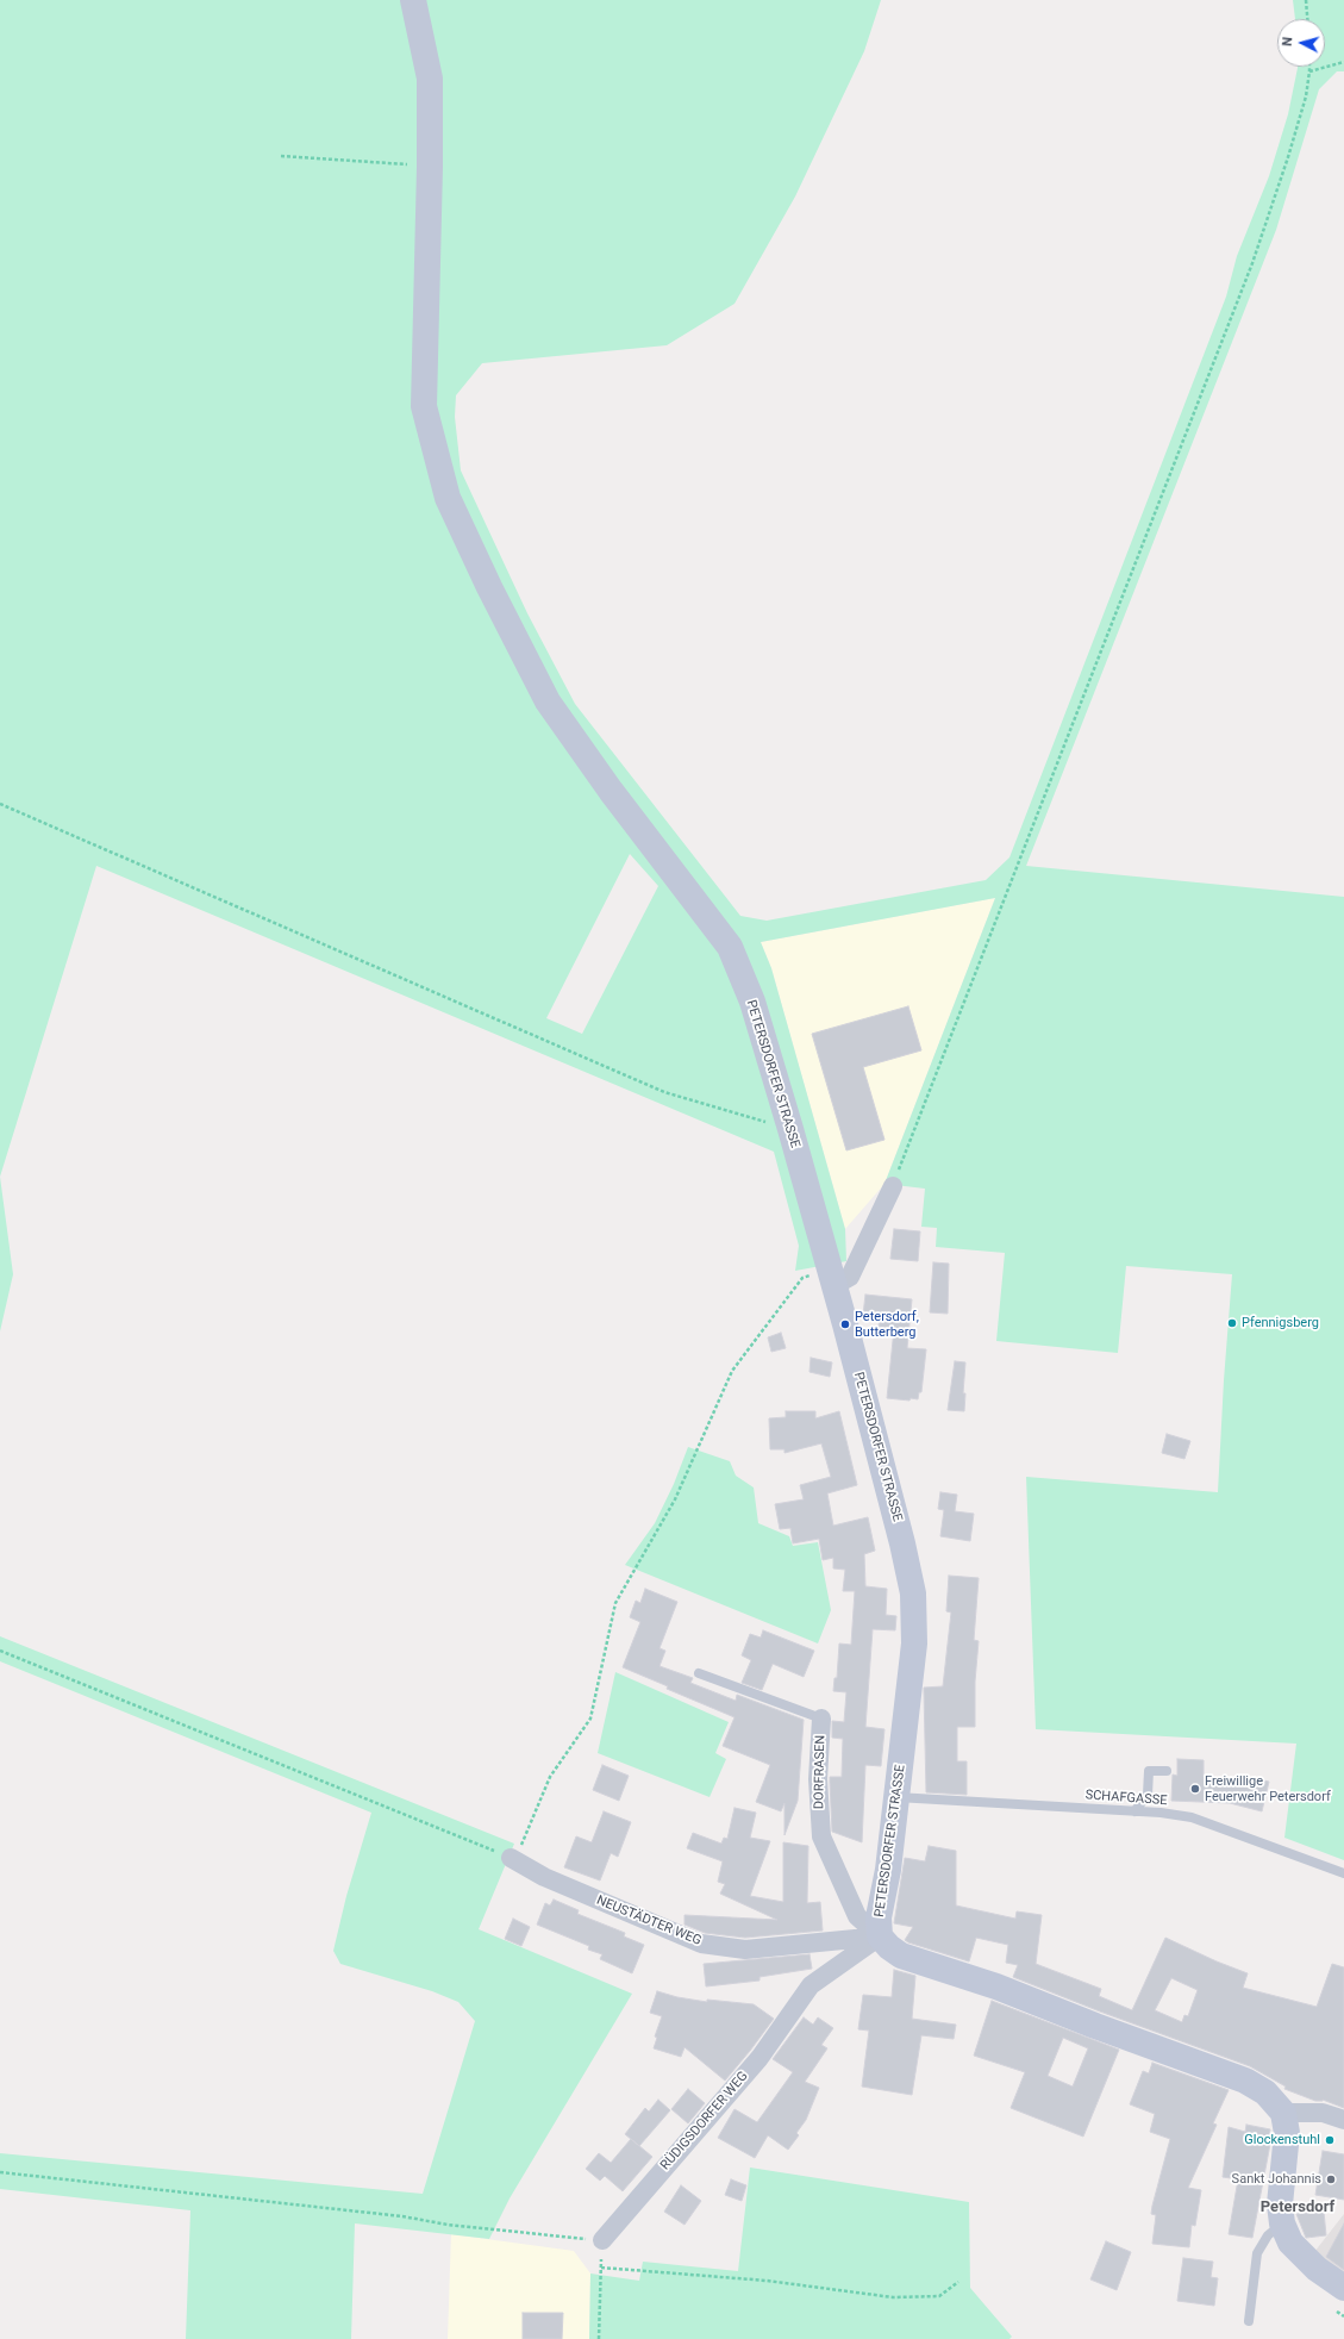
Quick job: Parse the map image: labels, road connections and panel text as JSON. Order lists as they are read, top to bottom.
{
  "streets": {
    "main road": ["PETERSDORFER STRASSE"],
    "street": ["DORFRASEN", "NEUSTÄDTER WEG", "RÜDIGSDORFER WEG"],
    "lane": ["SCHAFGASSE"]
  },
  "crossings": [
    ["PETERSDORFER STRASSE", "DORFRASEN"],
    ["PETERSDORFER STRASSE", "SCHAFGASSE"],
    ["PETERSDORFER STRASSE", "NEUSTÄDTER WEG"],
    ["PETERSDORFER STRASSE", "RÜDIGSDORFER WEG"],
    ["DORFRASEN", "NEUSTÄDTER WEG"],
    ["DORFRASEN", "RÜDIGSDORFER WEG"],
    ["NEUSTÄDTER WEG", "RÜDIGSDORFER WEG"]
  ],
  "districts": ["Petersdorf"],
  "places": [
    "Pfennigsberg",
    "Petersdorf, Butterberg",
    "Freiwillige Feuerwehr Petersdorf",
    "Glockenstuhl",
    "Sankt Johannis"
  ],
  "north": "left"
}
